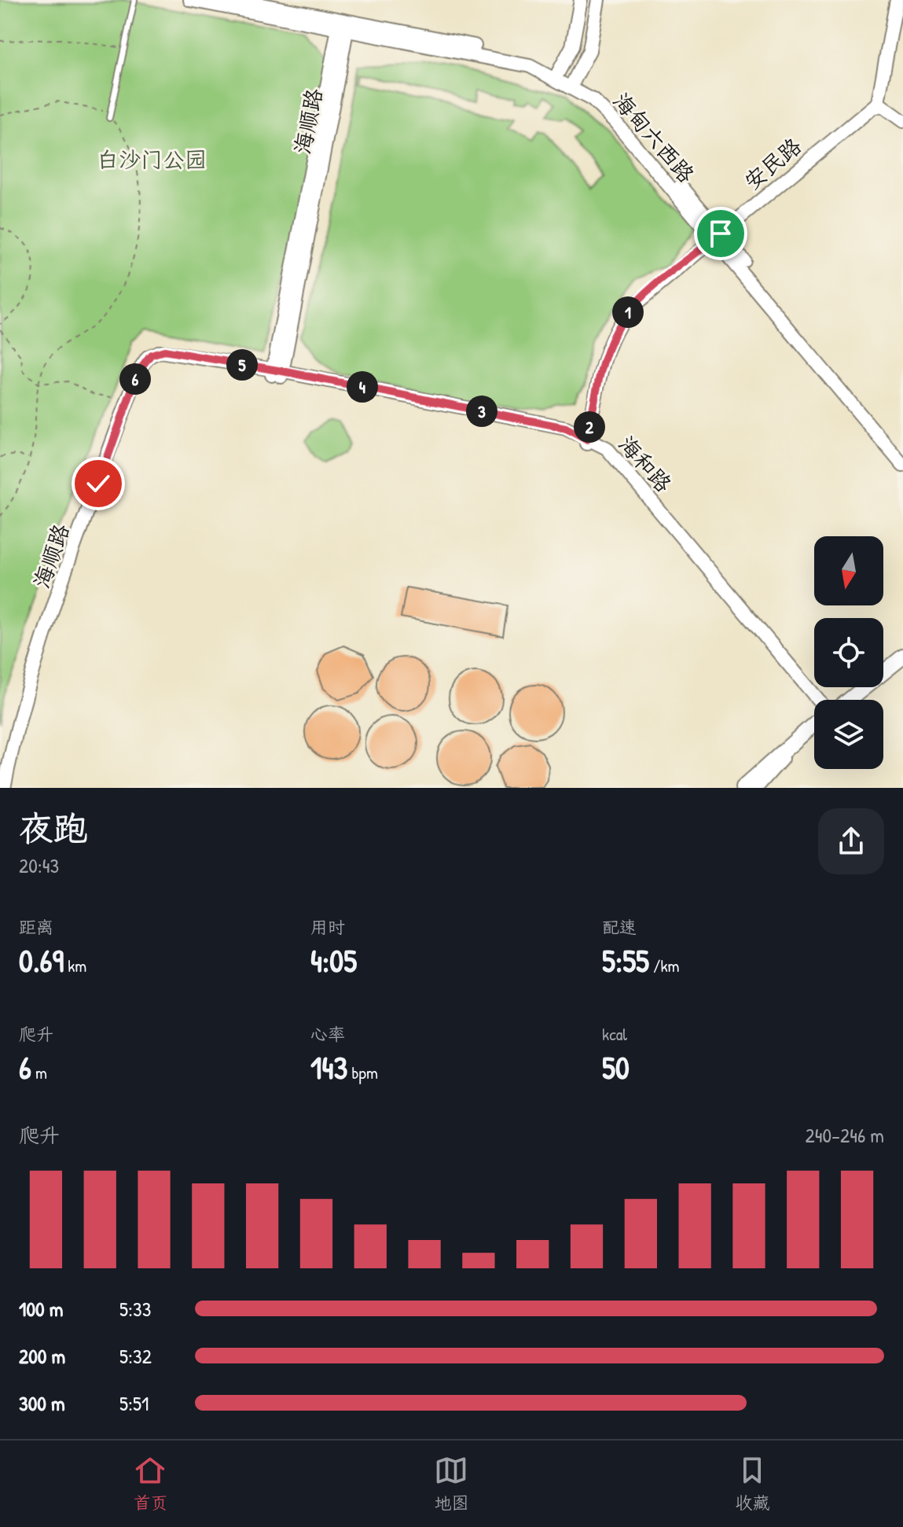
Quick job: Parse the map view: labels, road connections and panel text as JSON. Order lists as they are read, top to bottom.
{
  "streets": {
    "street": [
      "海顺路",
      "海甸六西路",
      "安民路",
      "海和路"
    ]
  },
  "crossings": [
    ["海顺路", "海甸六西路"],
    ["海顺路", "海和路"],
    ["海甸六西路", "安民路"],
    ["安民路", "海和路"]
  ],
  "parks": ["白沙门公园"],
  "north": "bottom",
  "page": {
    "pins": [
      "1",
      "5",
      "6",
      "4",
      "3",
      "2"
    ],
    "heading": ["夜跑", "20:43"],
    "stats": [
      ["距离", "0.69 km"],
      ["用时", "4:05"],
      ["配速", "5:55 /km"],
      ["爬升", "6 m"],
      ["心率", "143 bpm"],
      ["kcal", "50"]
    ],
    "chart": ["爬升", "240–246 m"],
    "list": [
      {
        "name": "100 m",
        "note": "5:33"
      },
      {
        "name": "200 m",
        "note": "5:32"
      },
      {
        "name": "300 m",
        "note": "5:51"
      }
    ],
    "tabs": ["首页", "地图", "收藏"]
  }
}
